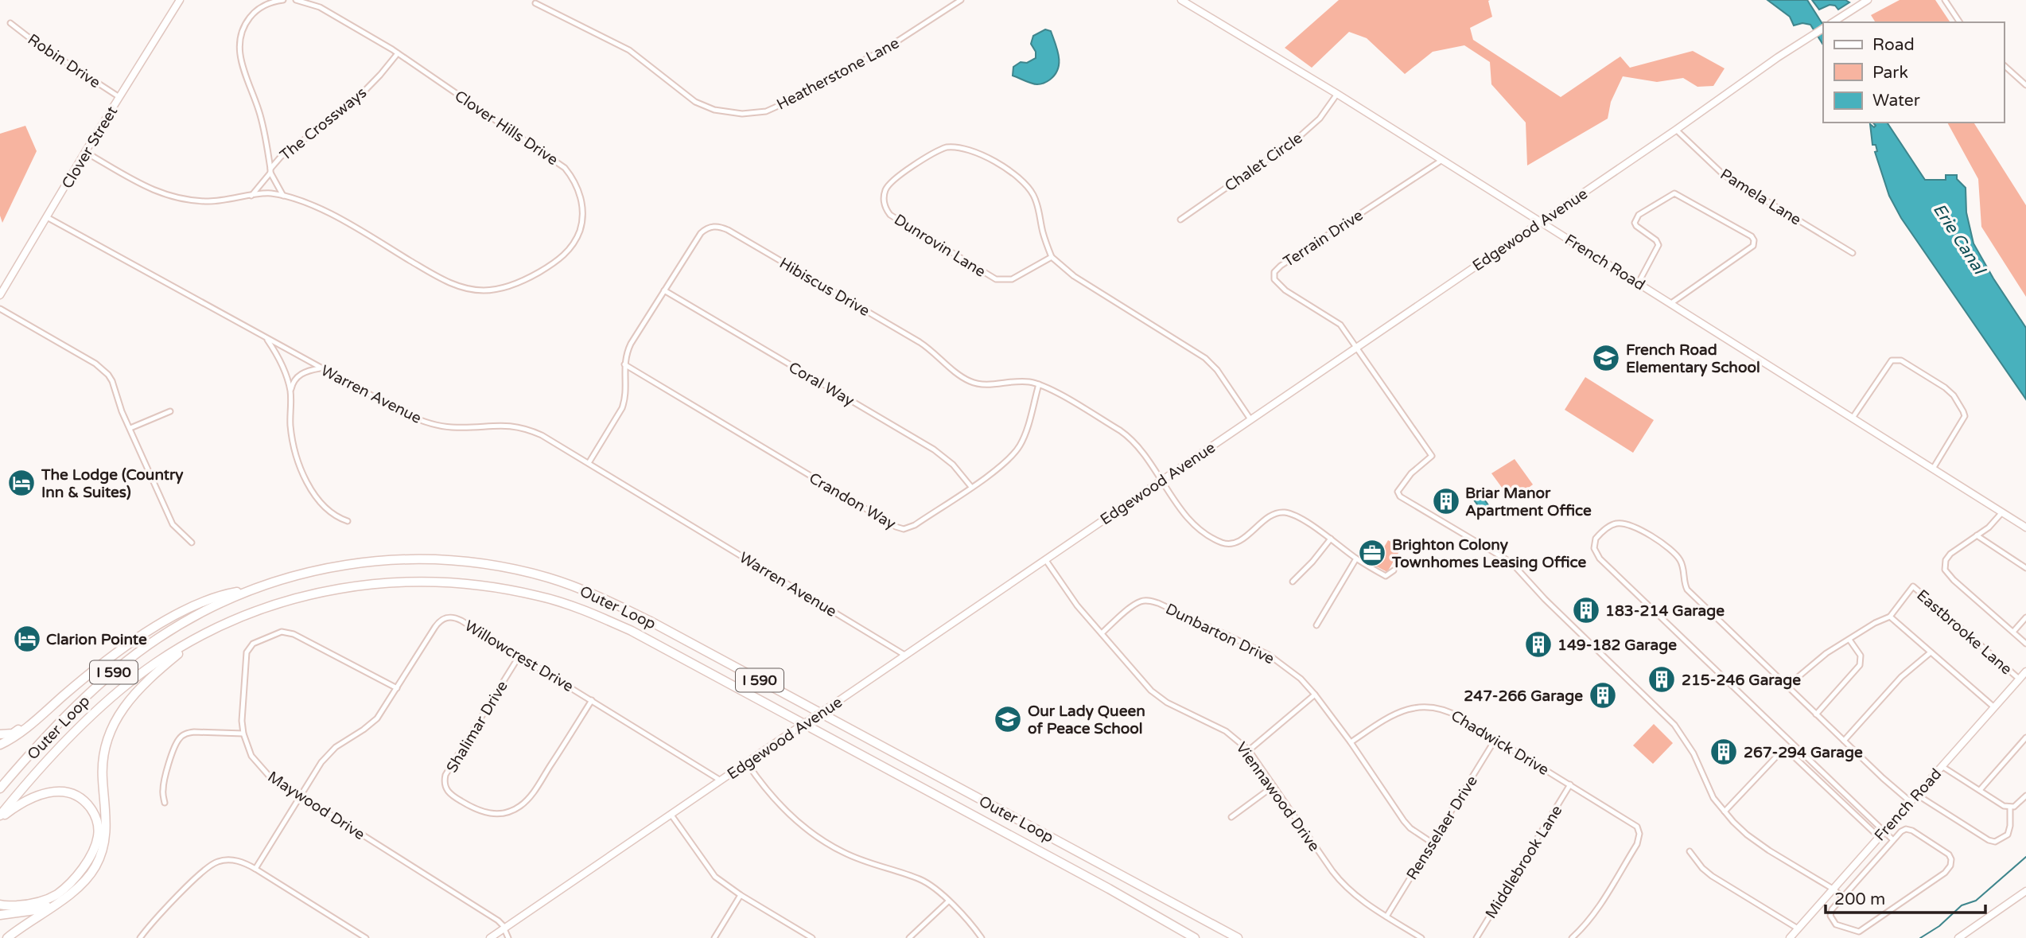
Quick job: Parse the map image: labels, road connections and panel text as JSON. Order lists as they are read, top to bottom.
{
  "streets": {
    "highway": ["Outer Loop", "I 590"],
    "street": [
      "Robin Drive",
      "Heatherstone Lane",
      "The Crossways",
      "Clover Hills Drive",
      "Clover Street",
      "Chalet Circle",
      "Pamela Lane",
      "Edgewood Avenue",
      "Terrain Drive",
      "Dunrovin Lane",
      "French Road",
      "Hibiscus Drive",
      "Coral Way",
      "Warren Avenue",
      "Crandon Way",
      "Eastbrooke Lane",
      "Dunbarton Drive",
      "Willowcrest Drive",
      "Shalimar Drive",
      "Chadwick Drive",
      "Viennawood Drive",
      "Maywood Drive",
      "Rensselaer Drive",
      "Middlebrook Lane"
    ]
  },
  "crossings": [
    ["Robin Drive", "Clover Street"],
    ["The Crossways", "Clover Hills Drive"],
    ["Clover Hills Drive", "Clover Street"],
    ["Clover Street", "Warren Avenue"],
    ["Chalet Circle", "French Road"],
    ["Pamela Lane", "Edgewood Avenue"],
    ["Edgewood Avenue", "Terrain Drive"],
    ["Edgewood Avenue", "French Road"],
    ["Edgewood Avenue", "Hibiscus Drive"],
    ["Edgewood Avenue", "Warren Avenue"],
    ["Edgewood Avenue", "Willowcrest Drive"],
    ["Edgewood Avenue", "Viennawood Drive"],
    ["Edgewood Avenue", "Maywood Drive"],
    ["Terrain Drive", "French Road"],
    ["French Road", "Eastbrooke Lane"],
    ["Hibiscus Drive", "Coral Way"],
    ["Hibiscus Drive", "Warren Avenue"],
    ["Hibiscus Drive", "Crandon Way"],
    ["Coral Way", "Crandon Way"],
    ["Dunbarton Drive", "Chadwick Drive"],
    ["Dunbarton Drive", "Viennawood Drive"],
    ["Dunbarton Drive", "Rensselaer Drive"],
    ["Willowcrest Drive", "Shalimar Drive"],
    ["Willowcrest Drive", "Maywood Drive"],
    ["Chadwick Drive", "Rensselaer Drive"],
    ["Chadwick Drive", "Middlebrook Lane"],
    ["Viennawood Drive", "Rensselaer Drive"]
  ],
  "water": ["Erie Canal"],
  "places": {
    "school or university": ["French Road Elementary School", "Our Lady Queen of Peace School"],
    "hotel": ["The Lodge (Country Inn & Suites)", "Clarion Pointe"],
    "building": [
      "Briar Manor Apartment Office",
      "183-214 Garage",
      "149-182 Garage",
      "215-246 Garage",
      "247-266 Garage",
      "267-294 Garage"
    ],
    "office": ["Brighton Colony Townhomes Leasing Office"]
  },
  "legend": ["Road", "Park", "Water"],
  "scale_bar": "200 m"
}
